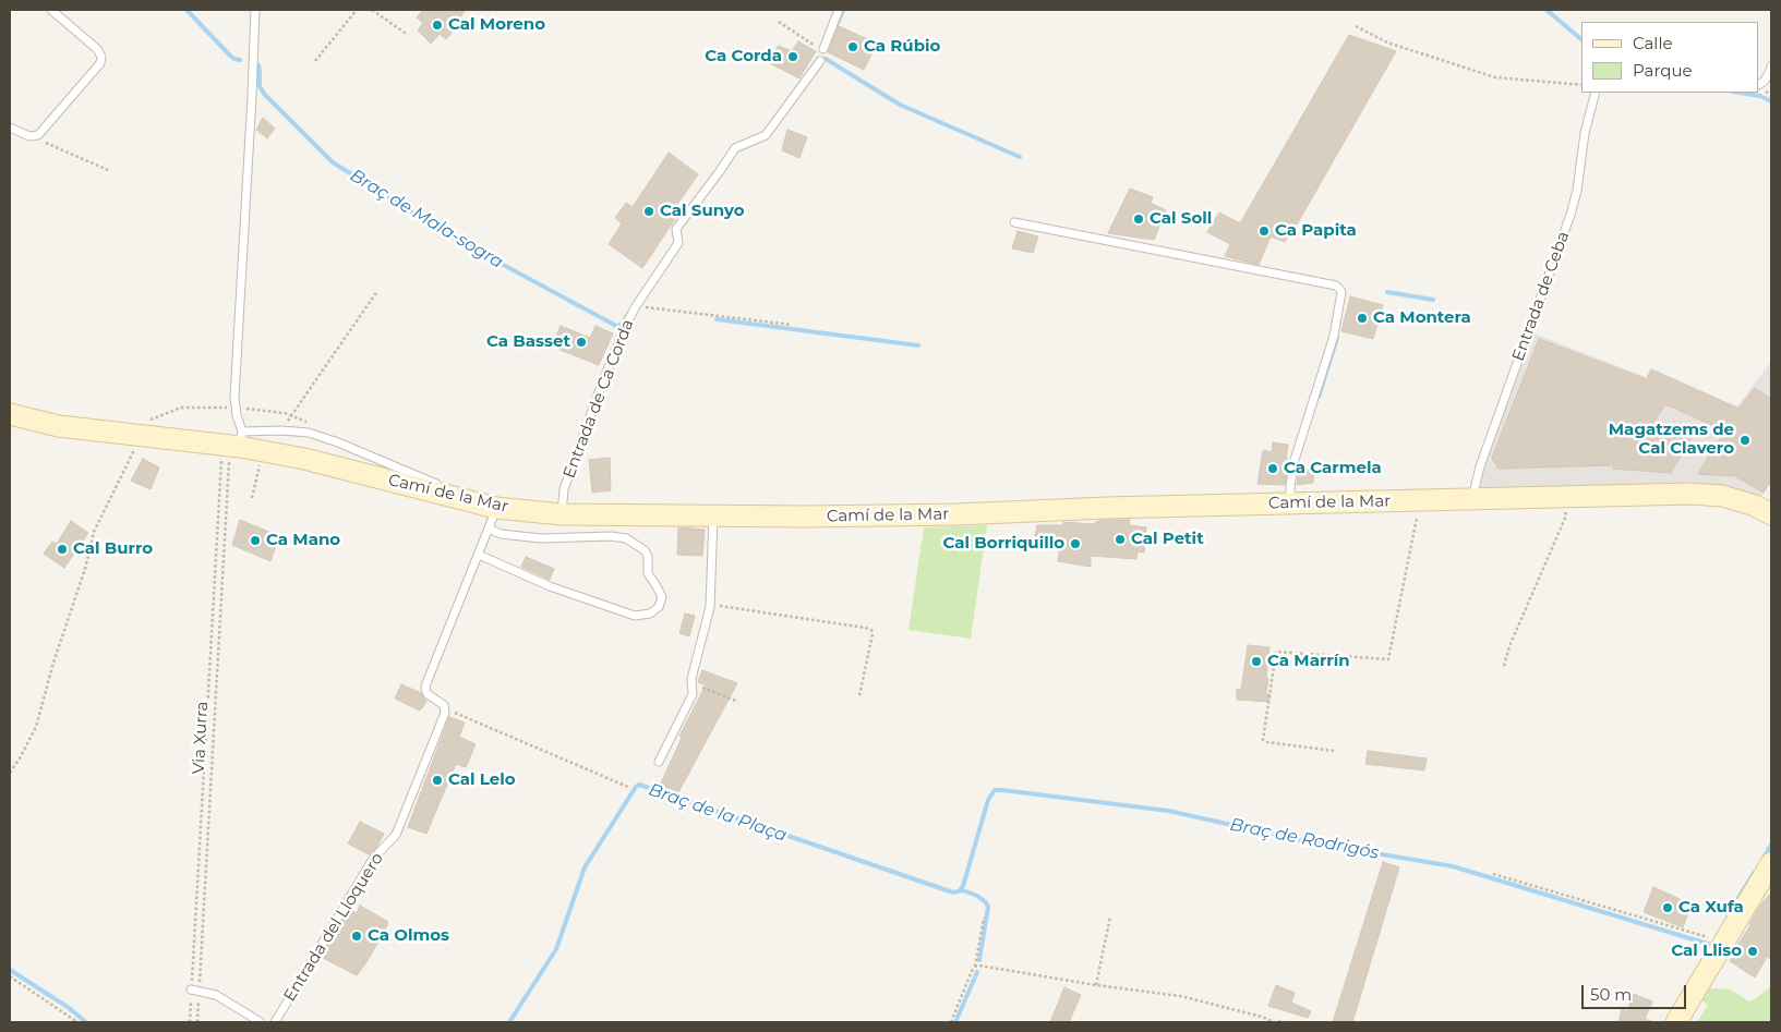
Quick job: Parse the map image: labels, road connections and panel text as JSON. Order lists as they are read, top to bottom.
{
  "streets": {
    "main road": ["Camí de la Mar"],
    "lane": ["Entrada de Ceba", "Entrada de Ca Corda", "Entrada del Lloquero"],
    "path": ["Via Xurra"]
  },
  "crossings": [
    ["Entrada de Ceba", "Camí de la Mar"],
    ["Entrada de Ca Corda", "Camí de la Mar"],
    ["Camí de la Mar", "Via Xurra"]
  ],
  "water": ["Braç de Mala-sogra", "Braç de la Plaça", "Braç de Rodrigós"],
  "places": [
    "Cal Moreno",
    "Ca Rúbio",
    "Ca Corda",
    "Cal Sunyo",
    "Cal Soll",
    "Ca Papita",
    "Ca Montera",
    "Ca Basset",
    "Magatzems de Cal Clavero",
    "Ca Carmela",
    "Cal Petit",
    "Ca Mano",
    "Cal Borriquillo",
    "Cal Burro",
    "Ca Marrín",
    "Cal Lelo",
    "Ca Xufa",
    "Ca Olmos",
    "Cal Lliso"
  ],
  "legend": ["Calle", "Parque"],
  "scale_bar": "50 m"
}
